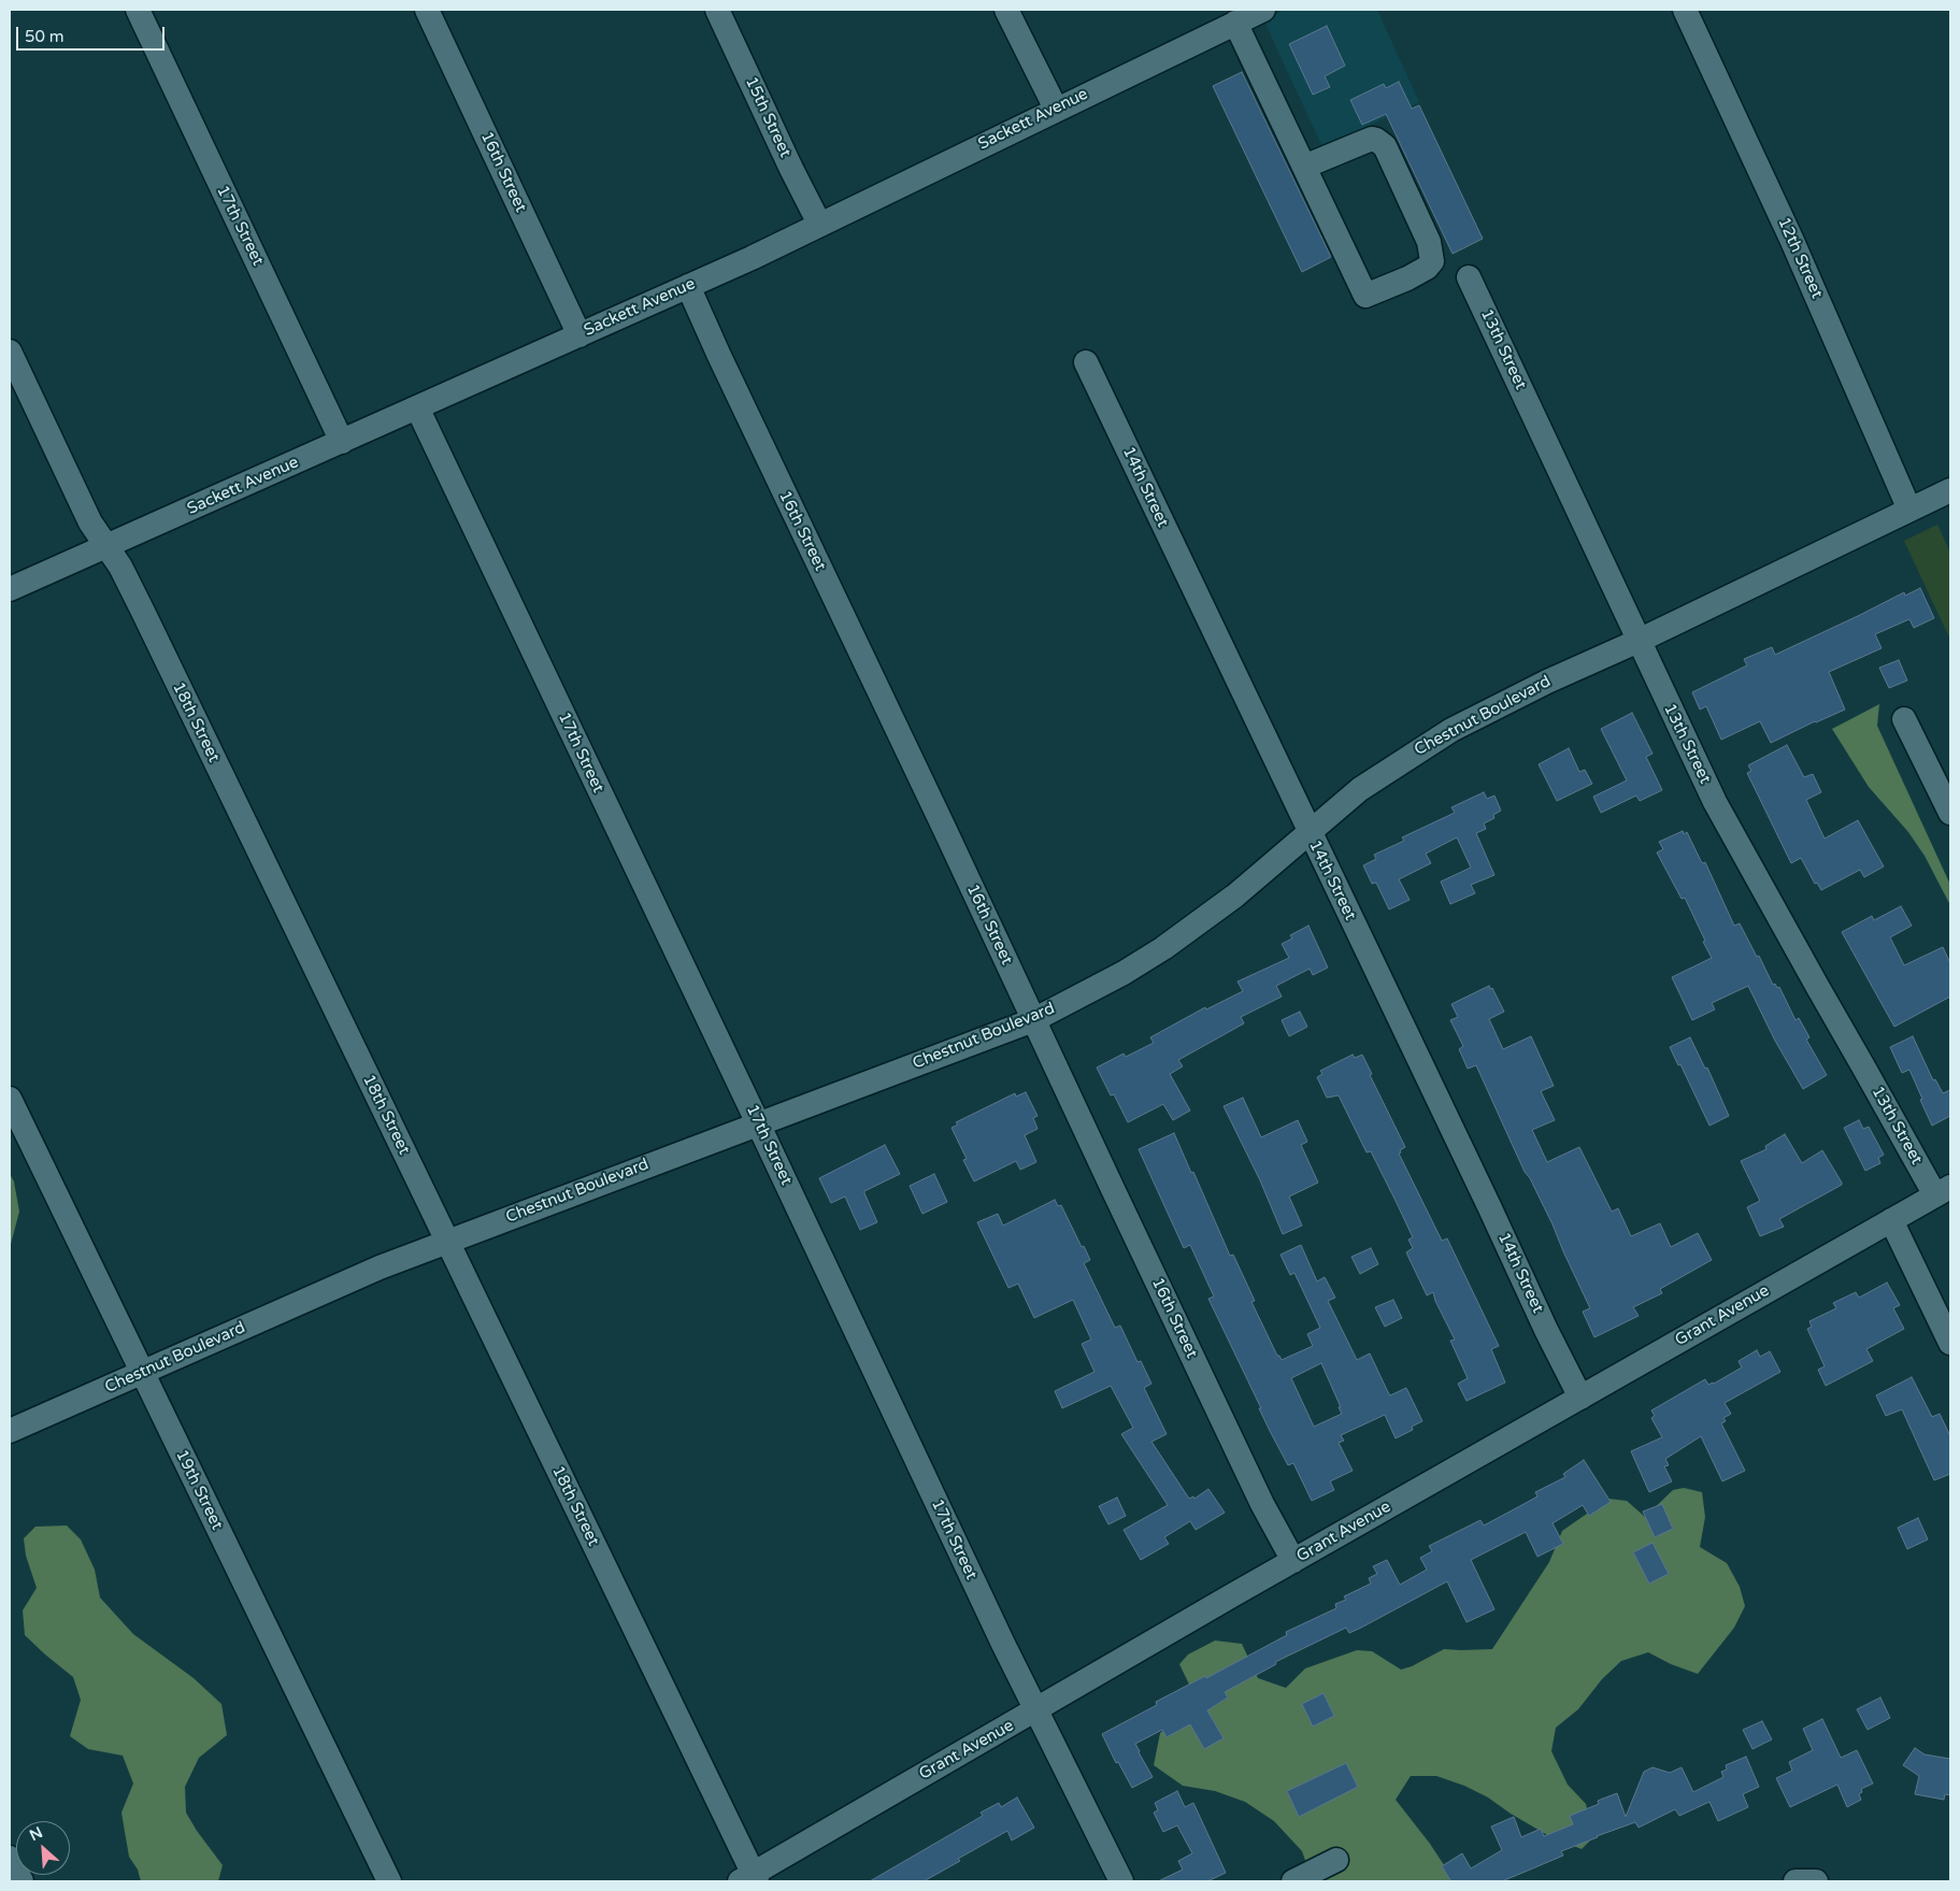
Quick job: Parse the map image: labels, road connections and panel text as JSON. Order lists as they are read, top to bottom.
{
  "streets": {
    "street": [
      "15th Street",
      "Sackett Avenue",
      "16th Street",
      "17th Street",
      "12th Street",
      "13th Street",
      "14th Street",
      "Chestnut Boulevard",
      "18th Street",
      "Grant Avenue",
      "19th Street"
    ]
  },
  "crossings": [
    ["15th Street", "Sackett Avenue"],
    ["Sackett Avenue", "16th Street"],
    ["Sackett Avenue", "17th Street"],
    ["Sackett Avenue", "18th Street"],
    ["16th Street", "Chestnut Boulevard"],
    ["16th Street", "Grant Avenue"],
    ["17th Street", "Chestnut Boulevard"],
    ["17th Street", "Grant Avenue"],
    ["12th Street", "Chestnut Boulevard"],
    ["13th Street", "Chestnut Boulevard"],
    ["13th Street", "Grant Avenue"],
    ["14th Street", "Chestnut Boulevard"],
    ["14th Street", "Grant Avenue"],
    ["Chestnut Boulevard", "18th Street"],
    ["Chestnut Boulevard", "19th Street"],
    ["18th Street", "Grant Avenue"]
  ],
  "scale_bar": "50 m",
  "north": "top left"
}
